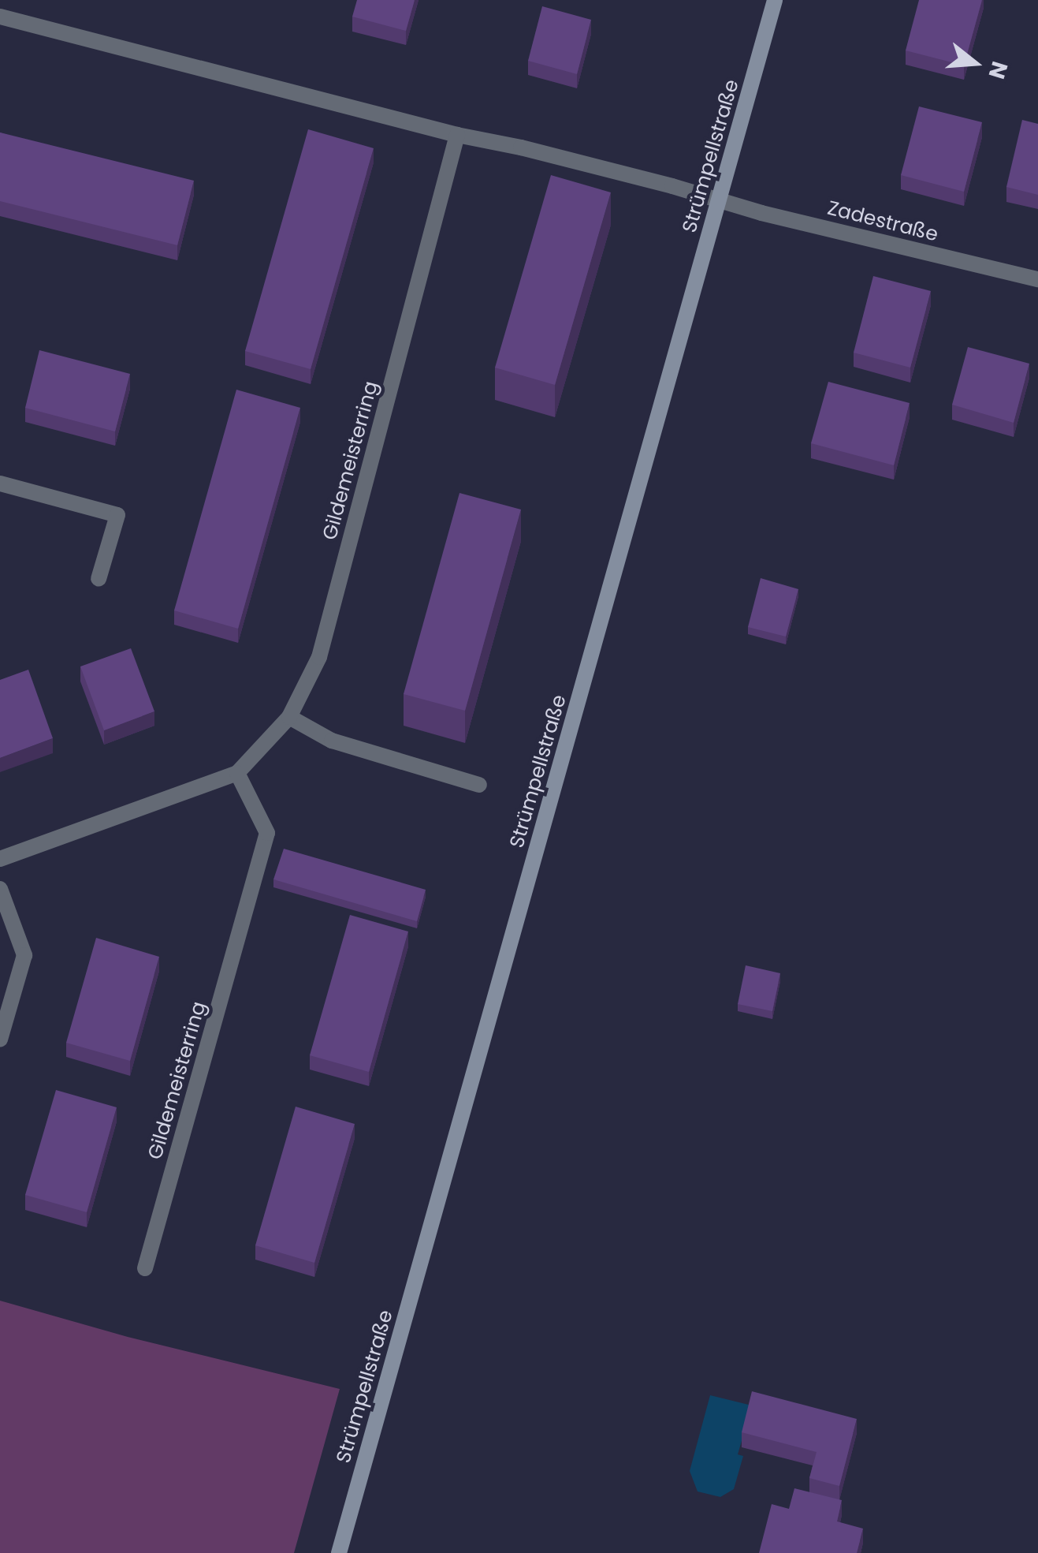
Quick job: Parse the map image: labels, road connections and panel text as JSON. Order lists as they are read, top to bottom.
{
  "streets": {
    "street": ["Strümpellstraße", "Zadestraße", "Gildemeisterring"]
  },
  "crossings": [
    ["Strümpellstraße", "Zadestraße"]
  ],
  "north": "right"
}
